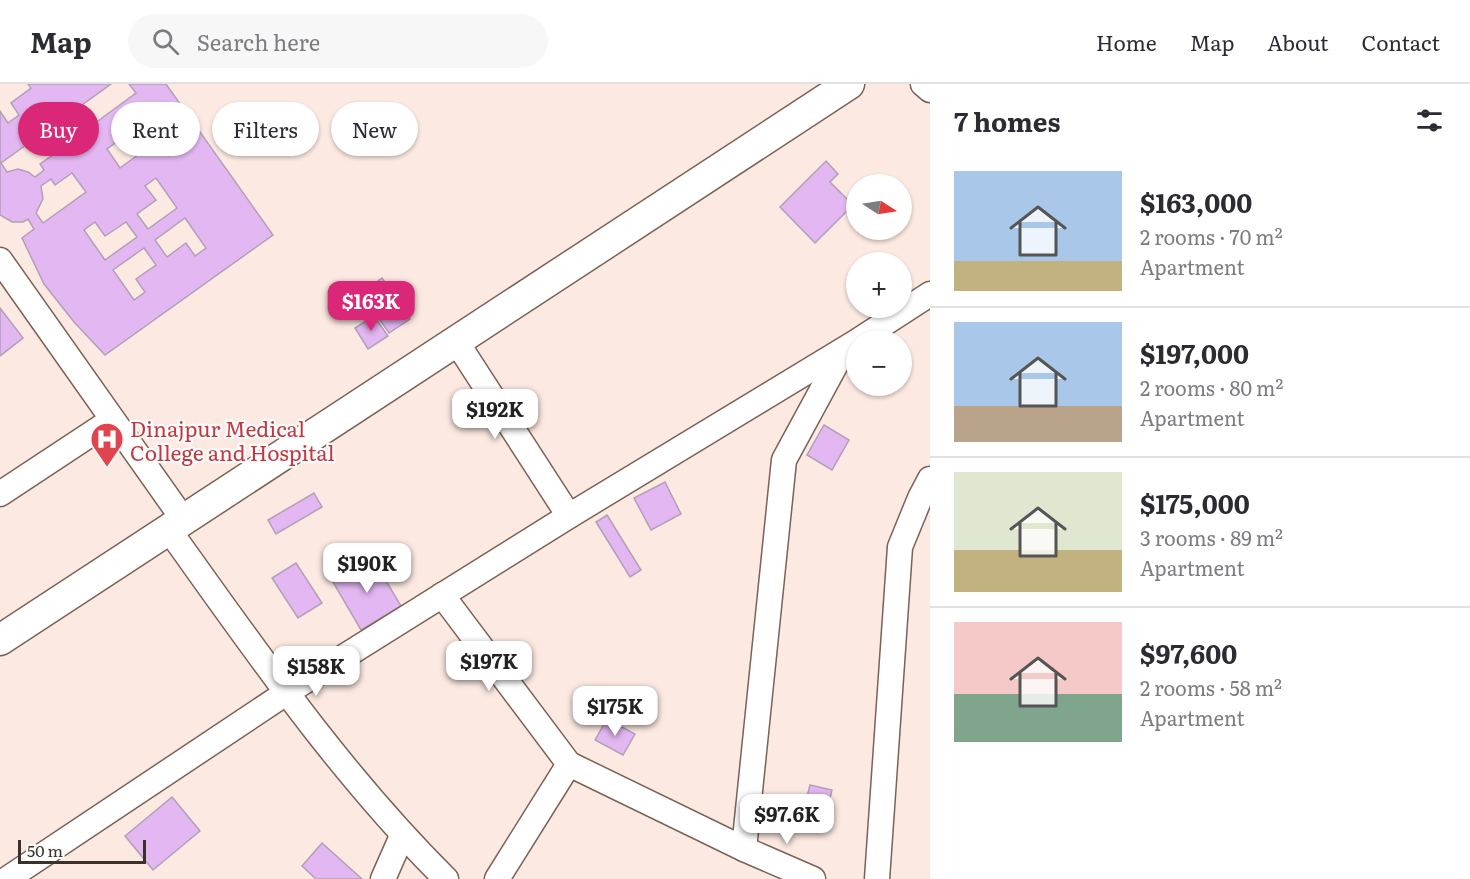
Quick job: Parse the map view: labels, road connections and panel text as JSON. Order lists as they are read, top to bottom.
{
  "places": {
    "hospital": ["Dinajpur Medical College and Hospital"]
  },
  "scale_bar": "50 m",
  "north": "right",
  "page": {
    "header": "Map",
    "search": "Search here",
    "nav": [
      "Home",
      "Map",
      "About",
      "Contact"
    ],
    "heading": "7 homes",
    "chip": [
      "Buy",
      "Rent",
      "Filters",
      "New"
    ],
    "list": [
      {
        "name": "$163,000",
        "note": "2 rooms · 70 m² · Apartment"
      },
      {
        "name": "$197,000",
        "note": "2 rooms · 80 m² · Apartment"
      },
      {
        "name": "$175,000",
        "note": "3 rooms · 89 m² · Apartment"
      },
      {
        "name": "$97,600",
        "note": "2 rooms · 58 m² · Apartment"
      }
    ],
    "map_buttons": ["+", "−"],
    "price": [
      "$163K",
      "$192K",
      "$190K",
      "$197K",
      "$158K",
      "$175K",
      "$97.6K"
    ],
    "scale": "50 m"
  }
}
